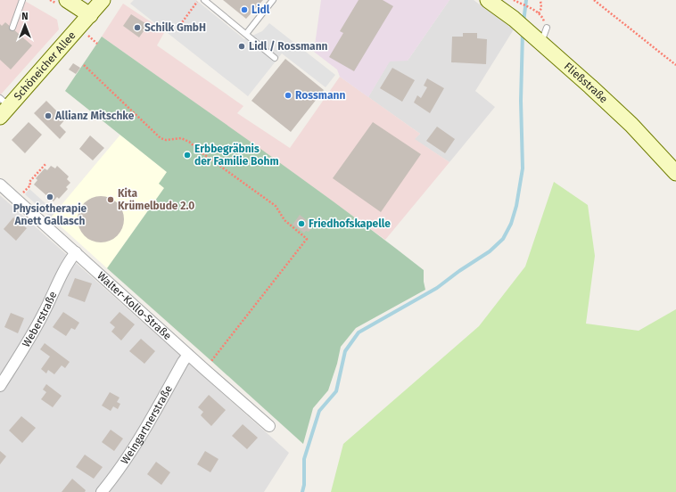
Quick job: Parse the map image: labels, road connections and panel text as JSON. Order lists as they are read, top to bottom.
{
  "streets": {
    "street": [
      "Schöneicher Allee",
      "Fließstraße",
      "Walter-Kollo-Straße",
      "Weberstraße",
      "Weingartnerstraße"
    ]
  },
  "crossings": [
    ["Walter-Kollo-Straße", "Weberstraße"],
    ["Walter-Kollo-Straße", "Weingartnerstraße"]
  ],
  "places": [
    "Lidl",
    "Schilk GmbH",
    "Lidl / Rossmann",
    "Rossmann",
    "Allianz Mitschke",
    "Erbbegräbnis der Familie Bohm",
    "Physiotherapie Anett Gallasch",
    "Kita Krümelbude 2.0",
    "Friedhofskapelle"
  ],
  "north": "top"
}
